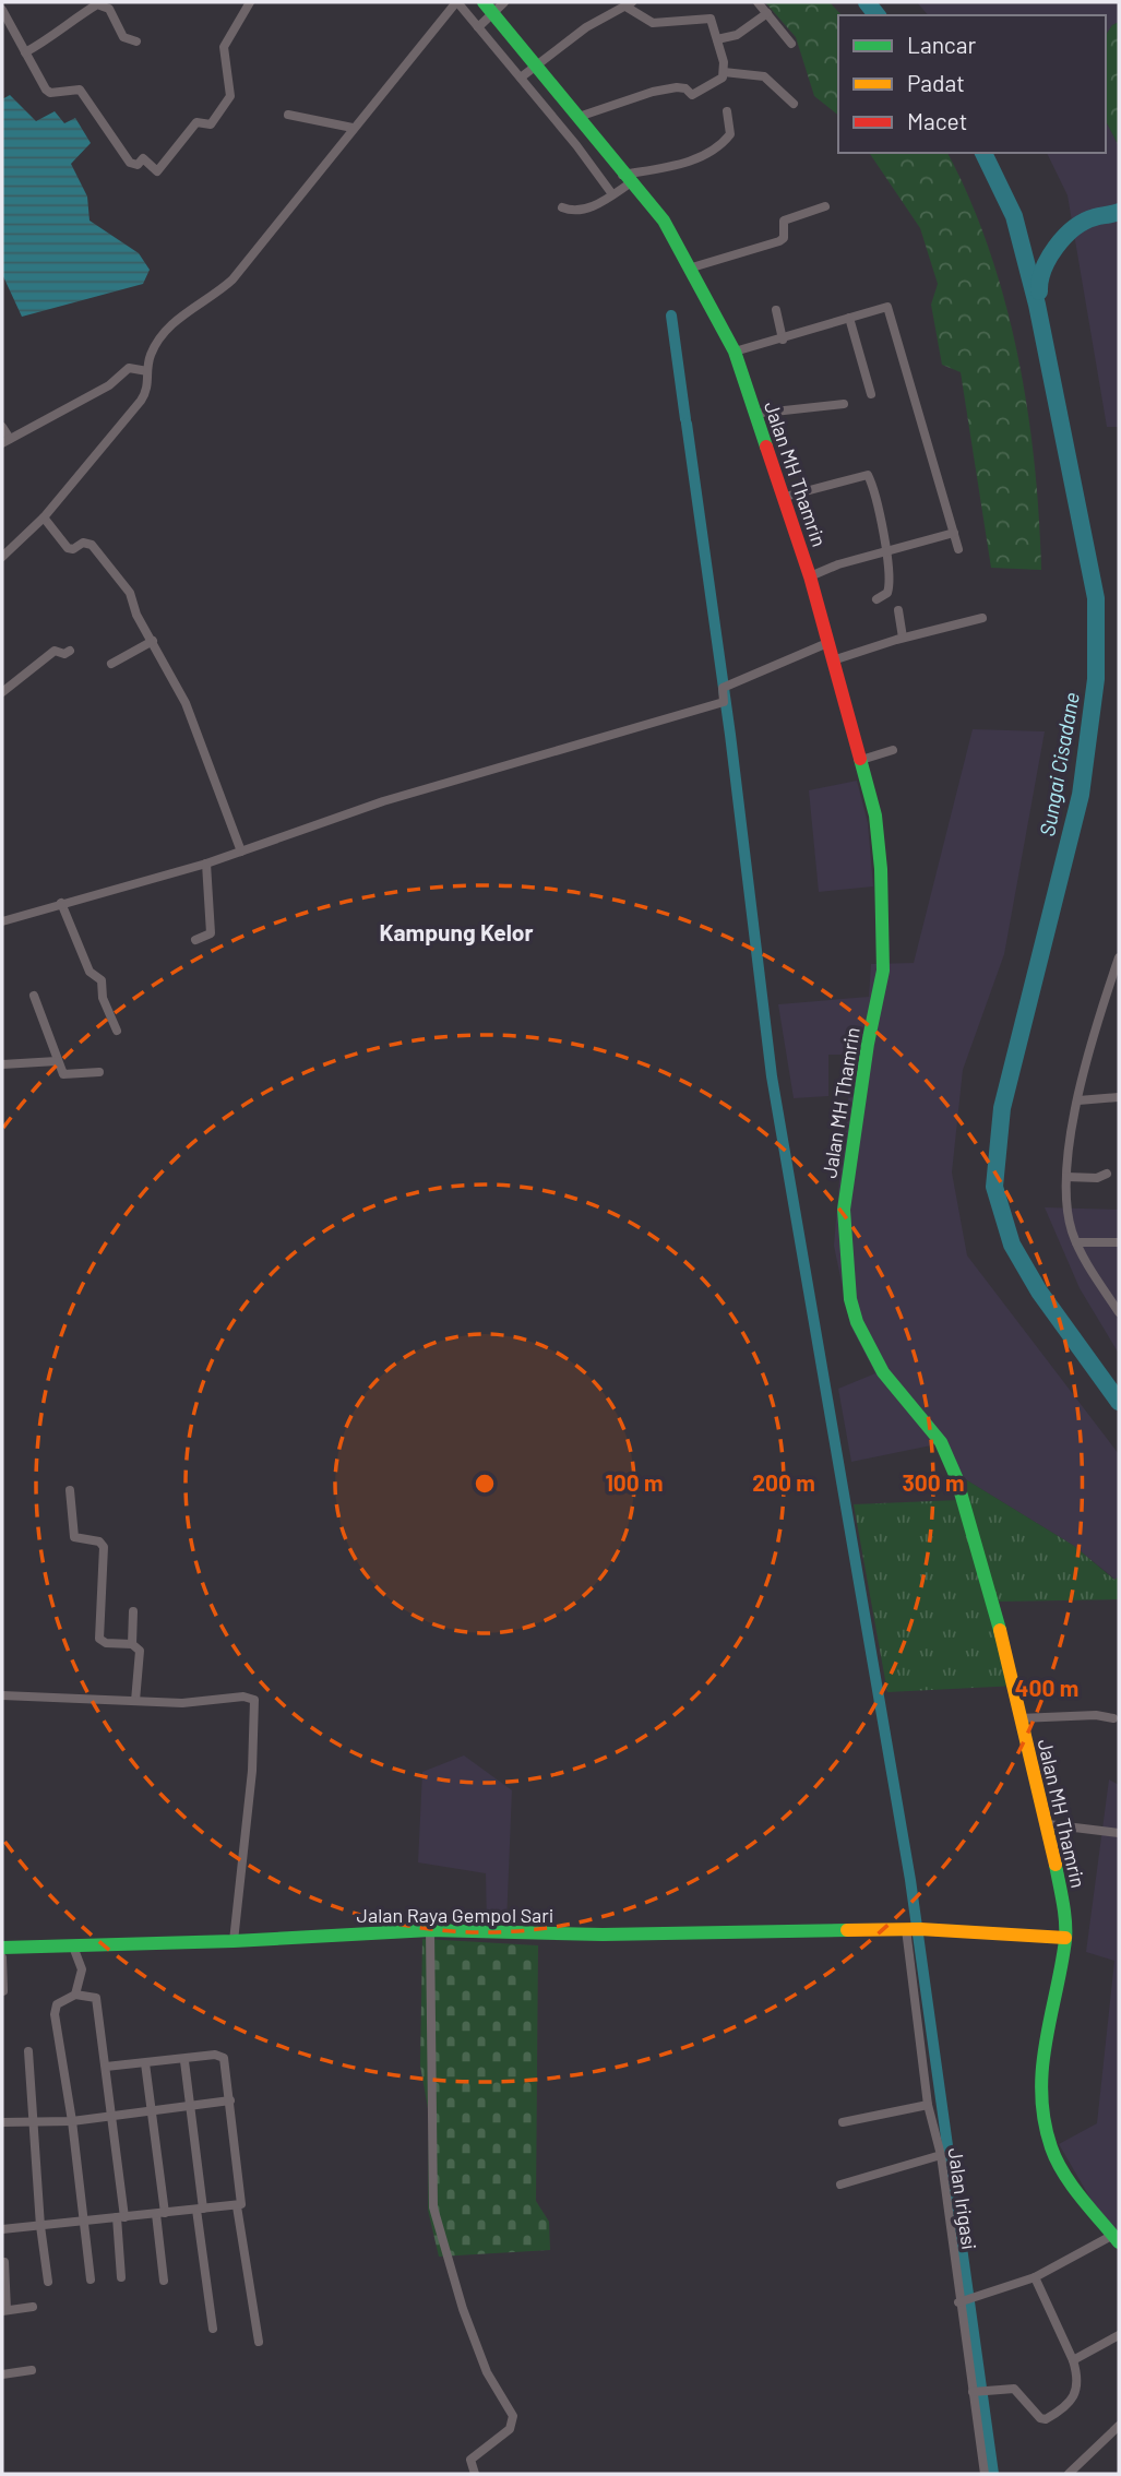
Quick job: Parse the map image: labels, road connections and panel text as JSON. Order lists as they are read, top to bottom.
{
  "streets": {
    "street": ["Jalan MH Thamrin", "Jalan Raya Gempol Sari", "Jalan Irigasi"]
  },
  "crossings": [
    ["Jalan MH Thamrin", "Jalan Raya Gempol Sari"],
    ["Jalan Raya Gempol Sari", "Jalan Irigasi"]
  ],
  "districts": ["Kampung Kelor"],
  "water": ["Sungai Cisadane"],
  "legend": ["Lancar", "Padat", "Macet"],
  "rings": [
    "100 m",
    "200 m",
    "300 m",
    "400 m"
  ]
}
